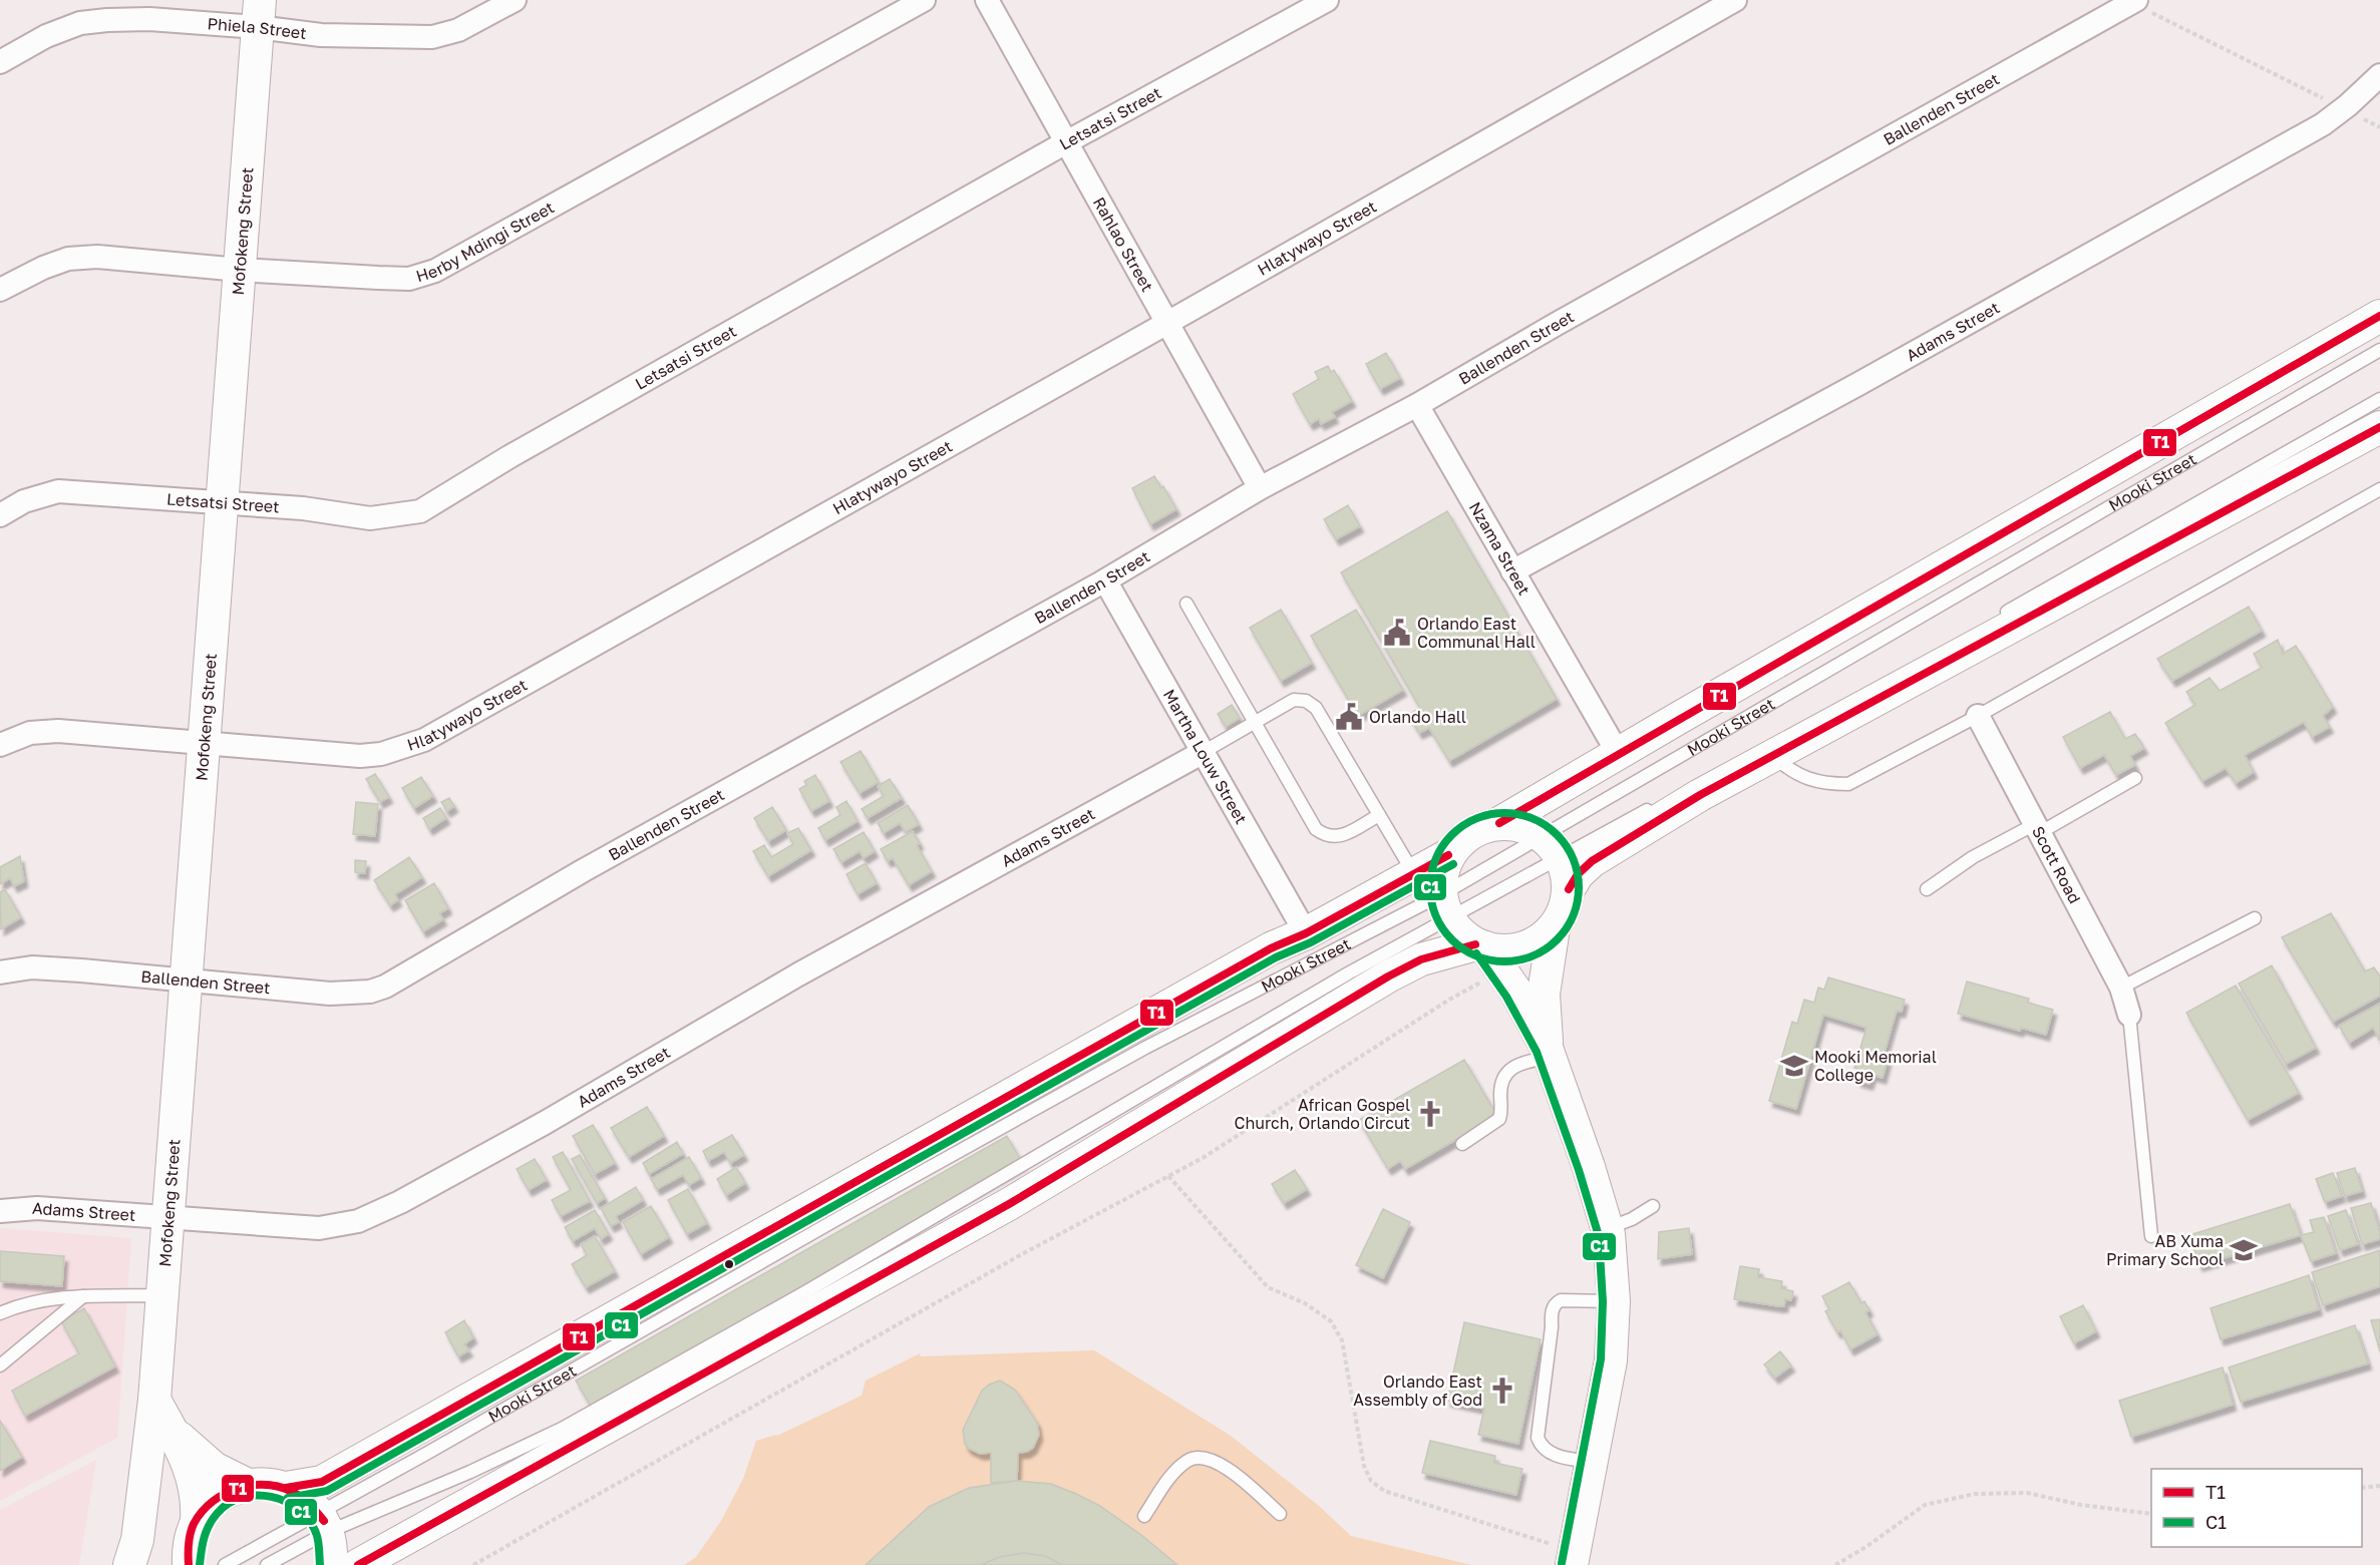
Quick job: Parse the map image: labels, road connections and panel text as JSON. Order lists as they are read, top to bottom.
{
  "streets": {
    "main road": ["Mofokeng Street", "Mooki Street"],
    "street": [
      "Phiela Street",
      "Ballenden Street",
      "Letsatsi Street",
      "Hlatywayo Street",
      "Herby Mdingi Street",
      "Rahlao Street",
      "Adams Street",
      "Nzama Street",
      "Martha Louw Street",
      "Scott Road"
    ]
  },
  "crossings": [
    ["Phiela Street", "Mofokeng Street"],
    ["Ballenden Street", "Mofokeng Street"],
    ["Ballenden Street", "Rahlao Street"],
    ["Ballenden Street", "Nzama Street"],
    ["Ballenden Street", "Martha Louw Street"],
    ["Letsatsi Street", "Mofokeng Street"],
    ["Letsatsi Street", "Rahlao Street"],
    ["Mofokeng Street", "Hlatywayo Street"],
    ["Mofokeng Street", "Herby Mdingi Street"],
    ["Mofokeng Street", "Adams Street"],
    ["Hlatywayo Street", "Rahlao Street"],
    ["Adams Street", "Nzama Street"],
    ["Adams Street", "Martha Louw Street"],
    ["Mooki Street", "Nzama Street"],
    ["Mooki Street", "Martha Louw Street"]
  ],
  "places": {
    "public building": ["Orlando East Communal Hall", "Orlando Hall"],
    "school or university": ["Mooki Memorial College", "AB Xuma Primary School"],
    "church": ["African Gospel Church, Orlando Circut", "Orlando East Assembly of God"]
  },
  "lines": ["transit line T1", "transit line C1"],
  "legend": ["T1", "C1"]
}
